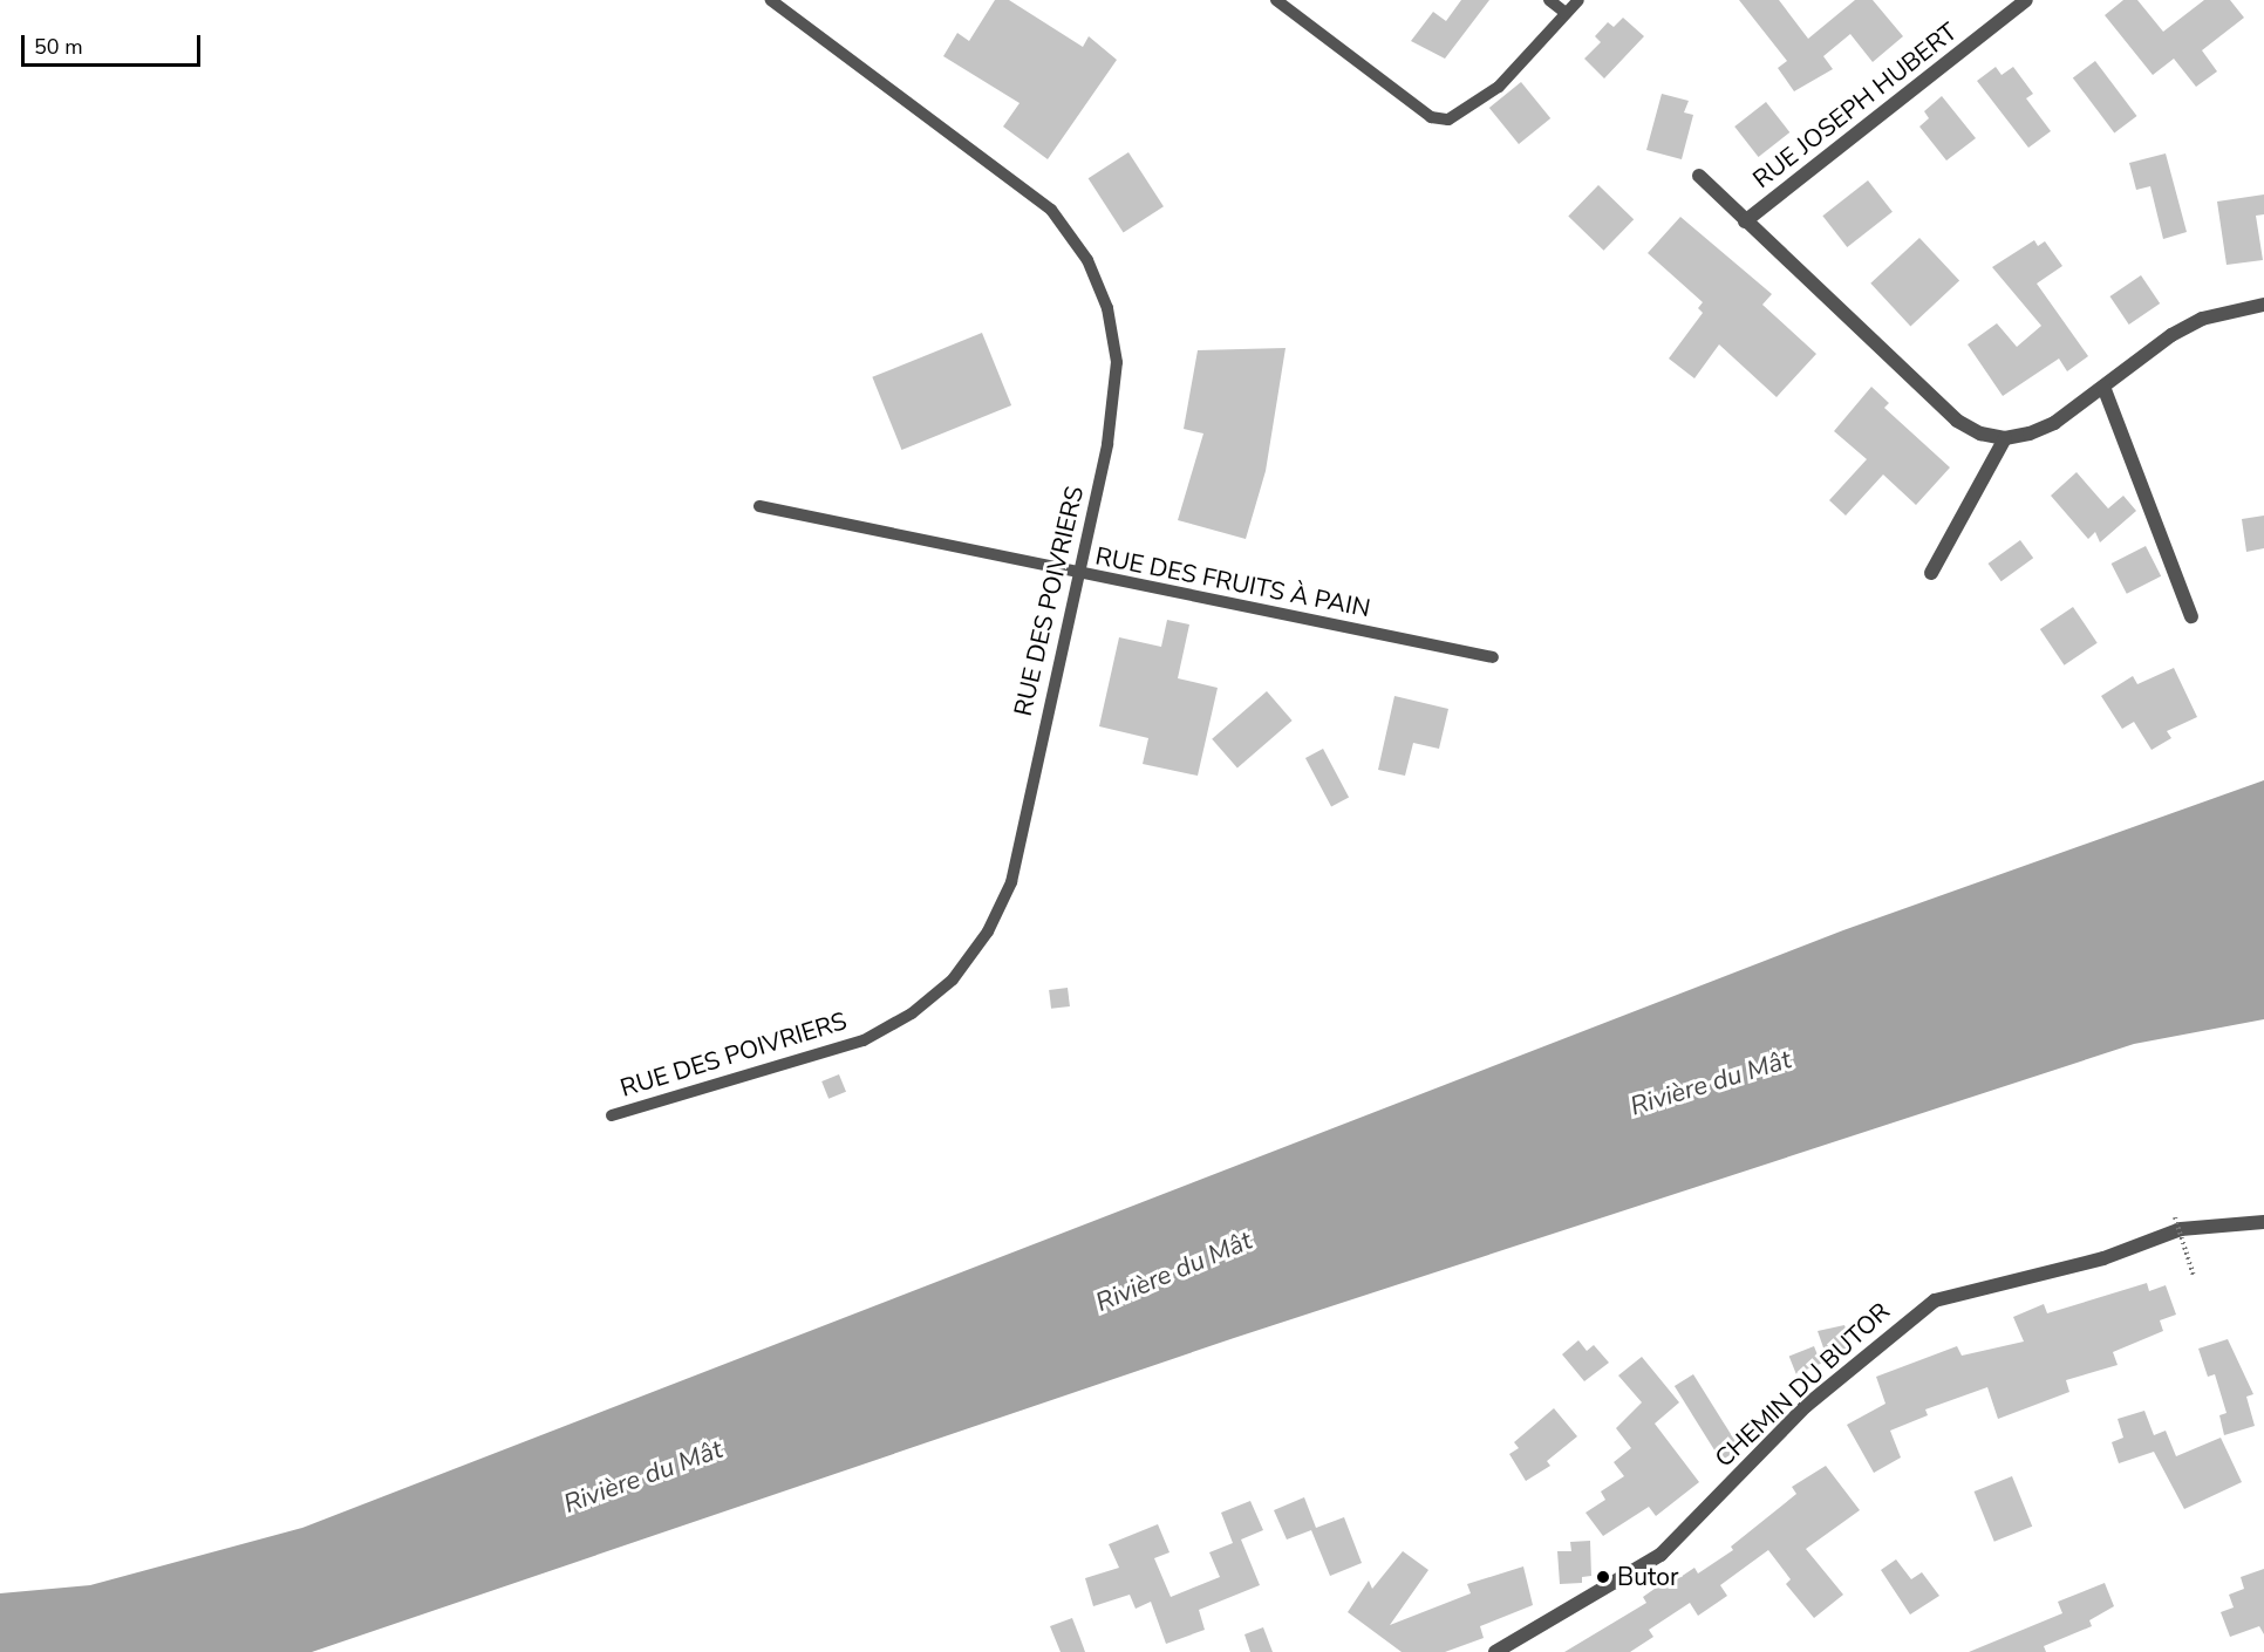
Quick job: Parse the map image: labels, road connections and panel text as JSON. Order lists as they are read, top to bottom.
{
  "streets": {
    "street": ["RUE JOSEPH HUBERT", "CHEMIN DU BUTOR"],
    "lane": ["RUE DES FRUITS À PAIN", "RUE DES POIVRIERS"]
  },
  "crossings": [
    ["RUE DES FRUITS À PAIN", "RUE DES POIVRIERS"]
  ],
  "water": ["Rivière du Mât"],
  "places": ["Butor"],
  "scale_bar": "50 m"
}
